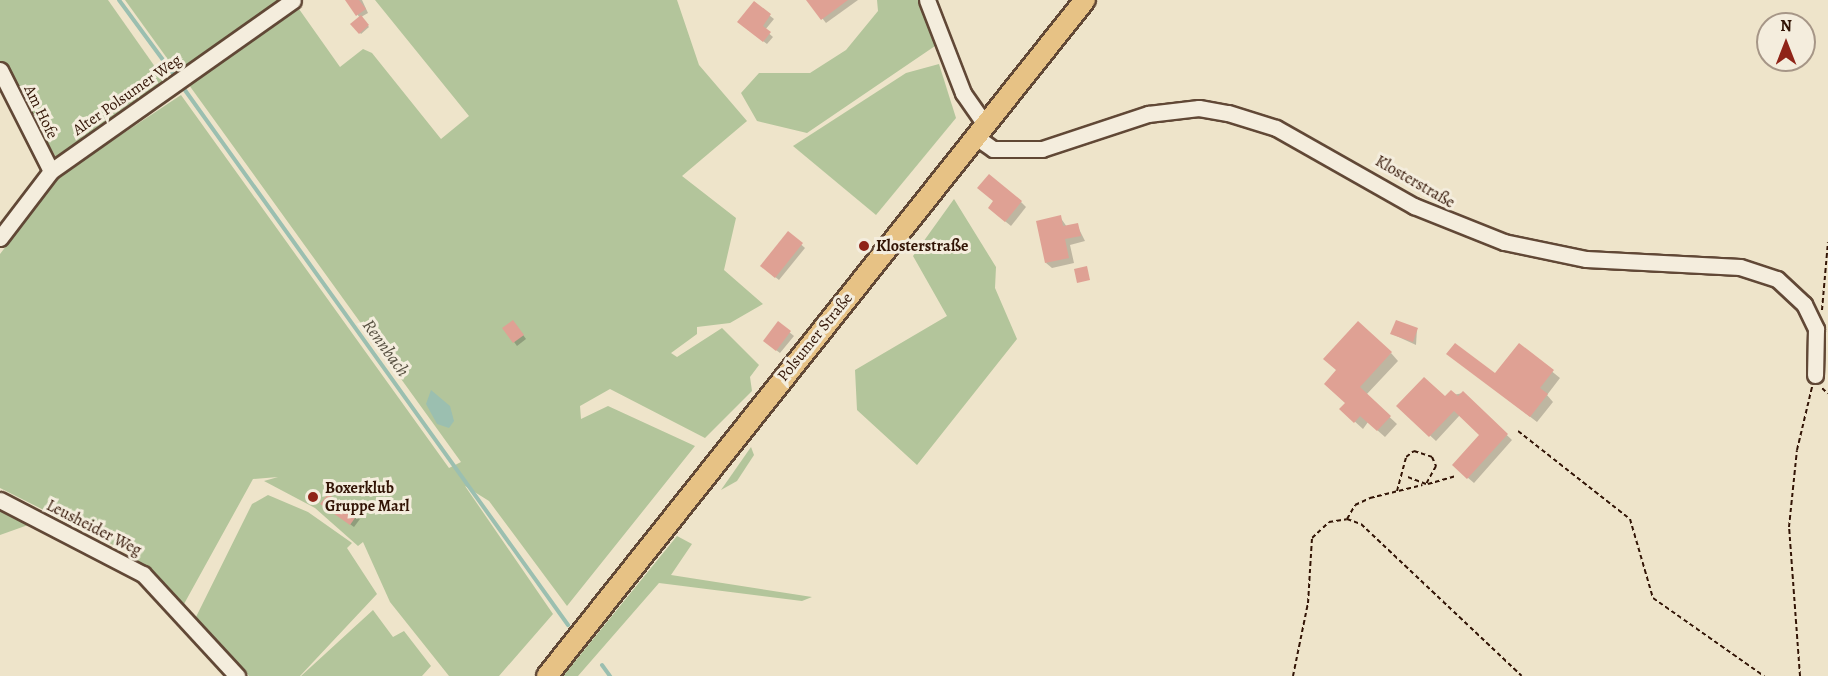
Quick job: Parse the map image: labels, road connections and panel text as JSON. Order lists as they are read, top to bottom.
{
  "streets": {
    "main road": ["Polsumer Straße"],
    "street": [
      "Alter Polsumer Weg",
      "Am Hofe",
      "Klosterstraße",
      "Leusheider Weg"
    ]
  },
  "crossings": [
    ["Alter Polsumer Weg", "Am Hofe"],
    ["Klosterstraße", "Polsumer Straße"]
  ],
  "water": ["Rennbach"],
  "places": ["Klosterstraße", "Boxerklub Gruppe Marl"],
  "north": "top"
}
